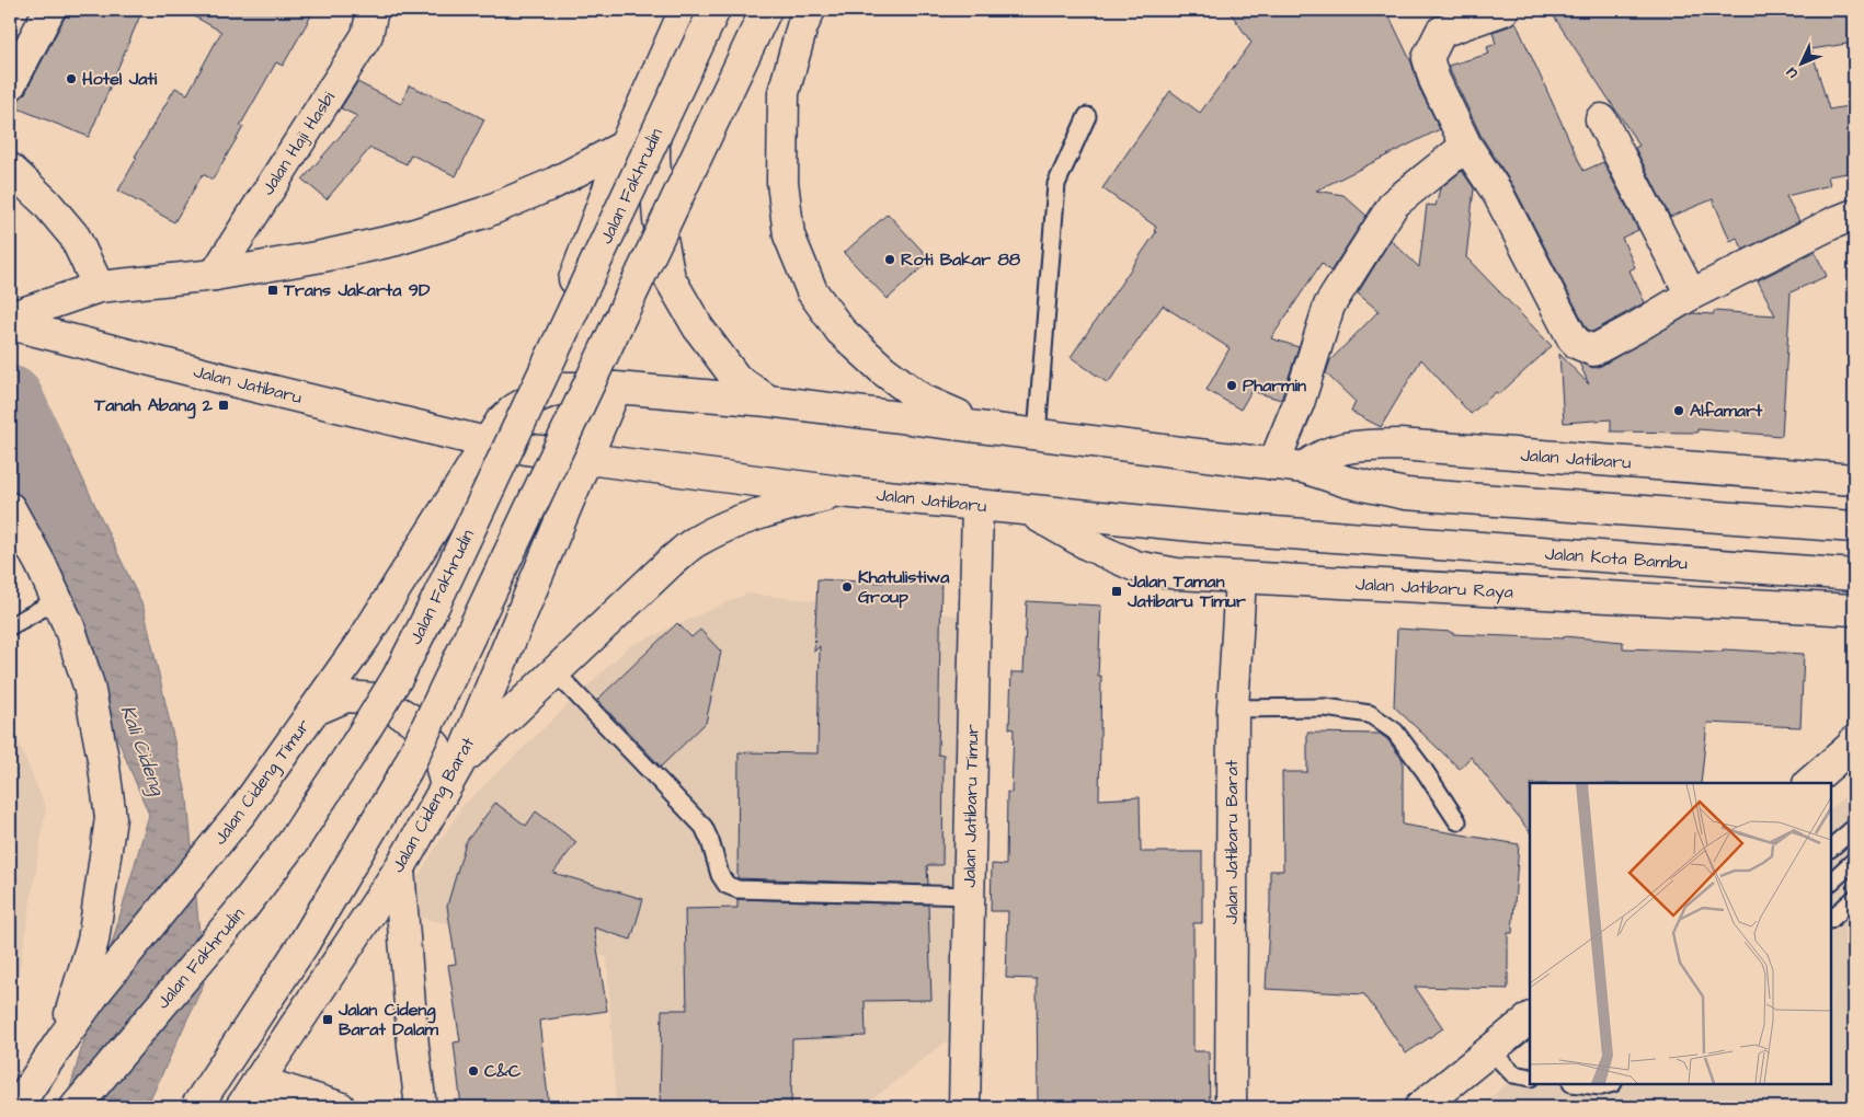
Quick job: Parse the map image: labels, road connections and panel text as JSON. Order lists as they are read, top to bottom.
{
  "streets": {
    "main road": [
      "Jalan Haji Hasbi",
      "Jalan Fakhrudin",
      "Jalan Jatibaru",
      "Jalan Kota Bambu",
      "Jalan Jatibaru Raya",
      "Jalan Cideng Timur",
      "Jalan Cideng Barat",
      "Jalan Jatibaru Timur",
      "Jalan Jatibaru Barat"
    ]
  },
  "crossings": [
    ["Jalan Jatibaru", "Jalan Kota Bambu"],
    ["Jalan Jatibaru", "Jalan Jatibaru Raya"],
    ["Jalan Jatibaru", "Jalan Cideng Timur"],
    ["Jalan Jatibaru", "Jalan Cideng Barat"],
    ["Jalan Jatibaru", "Jalan Jatibaru Timur"],
    ["Jalan Jatibaru Raya", "Jalan Jatibaru Barat"]
  ],
  "water": ["Kali Cideng"],
  "places": {
    "other": [
      "Hotel Jati",
      "Roti Bakar 88",
      "Pharmin",
      "Alfamart",
      "Khatulistiwa Group",
      "C&C"
    ],
    "transit": [
      "Trans Jakarta 9D",
      "Tanah Abang 2",
      "Jalan Taman Jatibaru Timur",
      "Jalan Cideng Barat Dalam"
    ]
  },
  "north": "bottom left"
}
